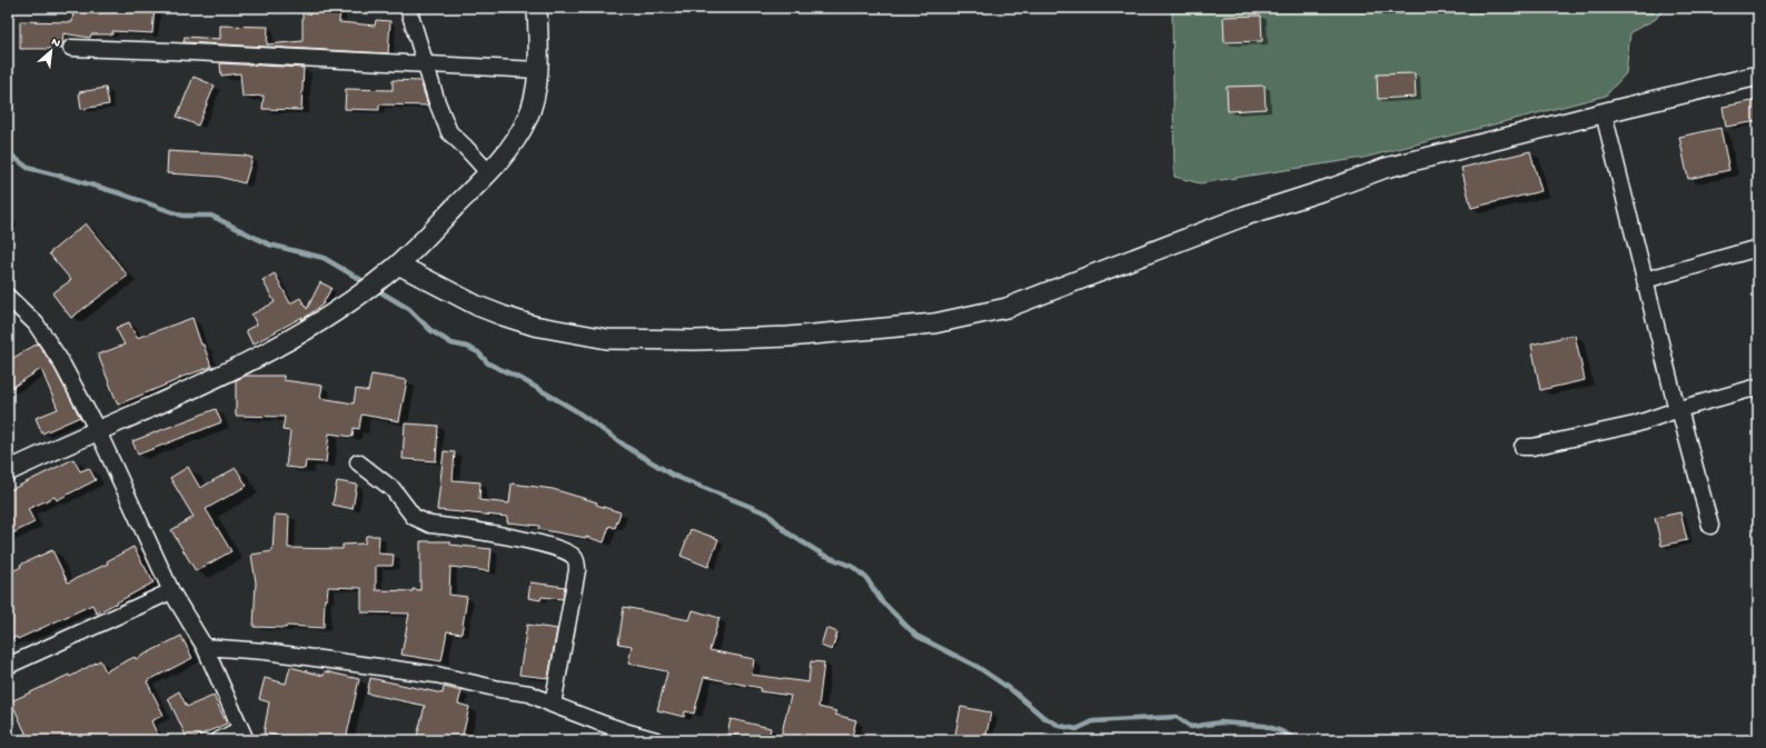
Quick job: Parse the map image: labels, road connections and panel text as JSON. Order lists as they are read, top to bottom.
{
  "north": "top right"
}
